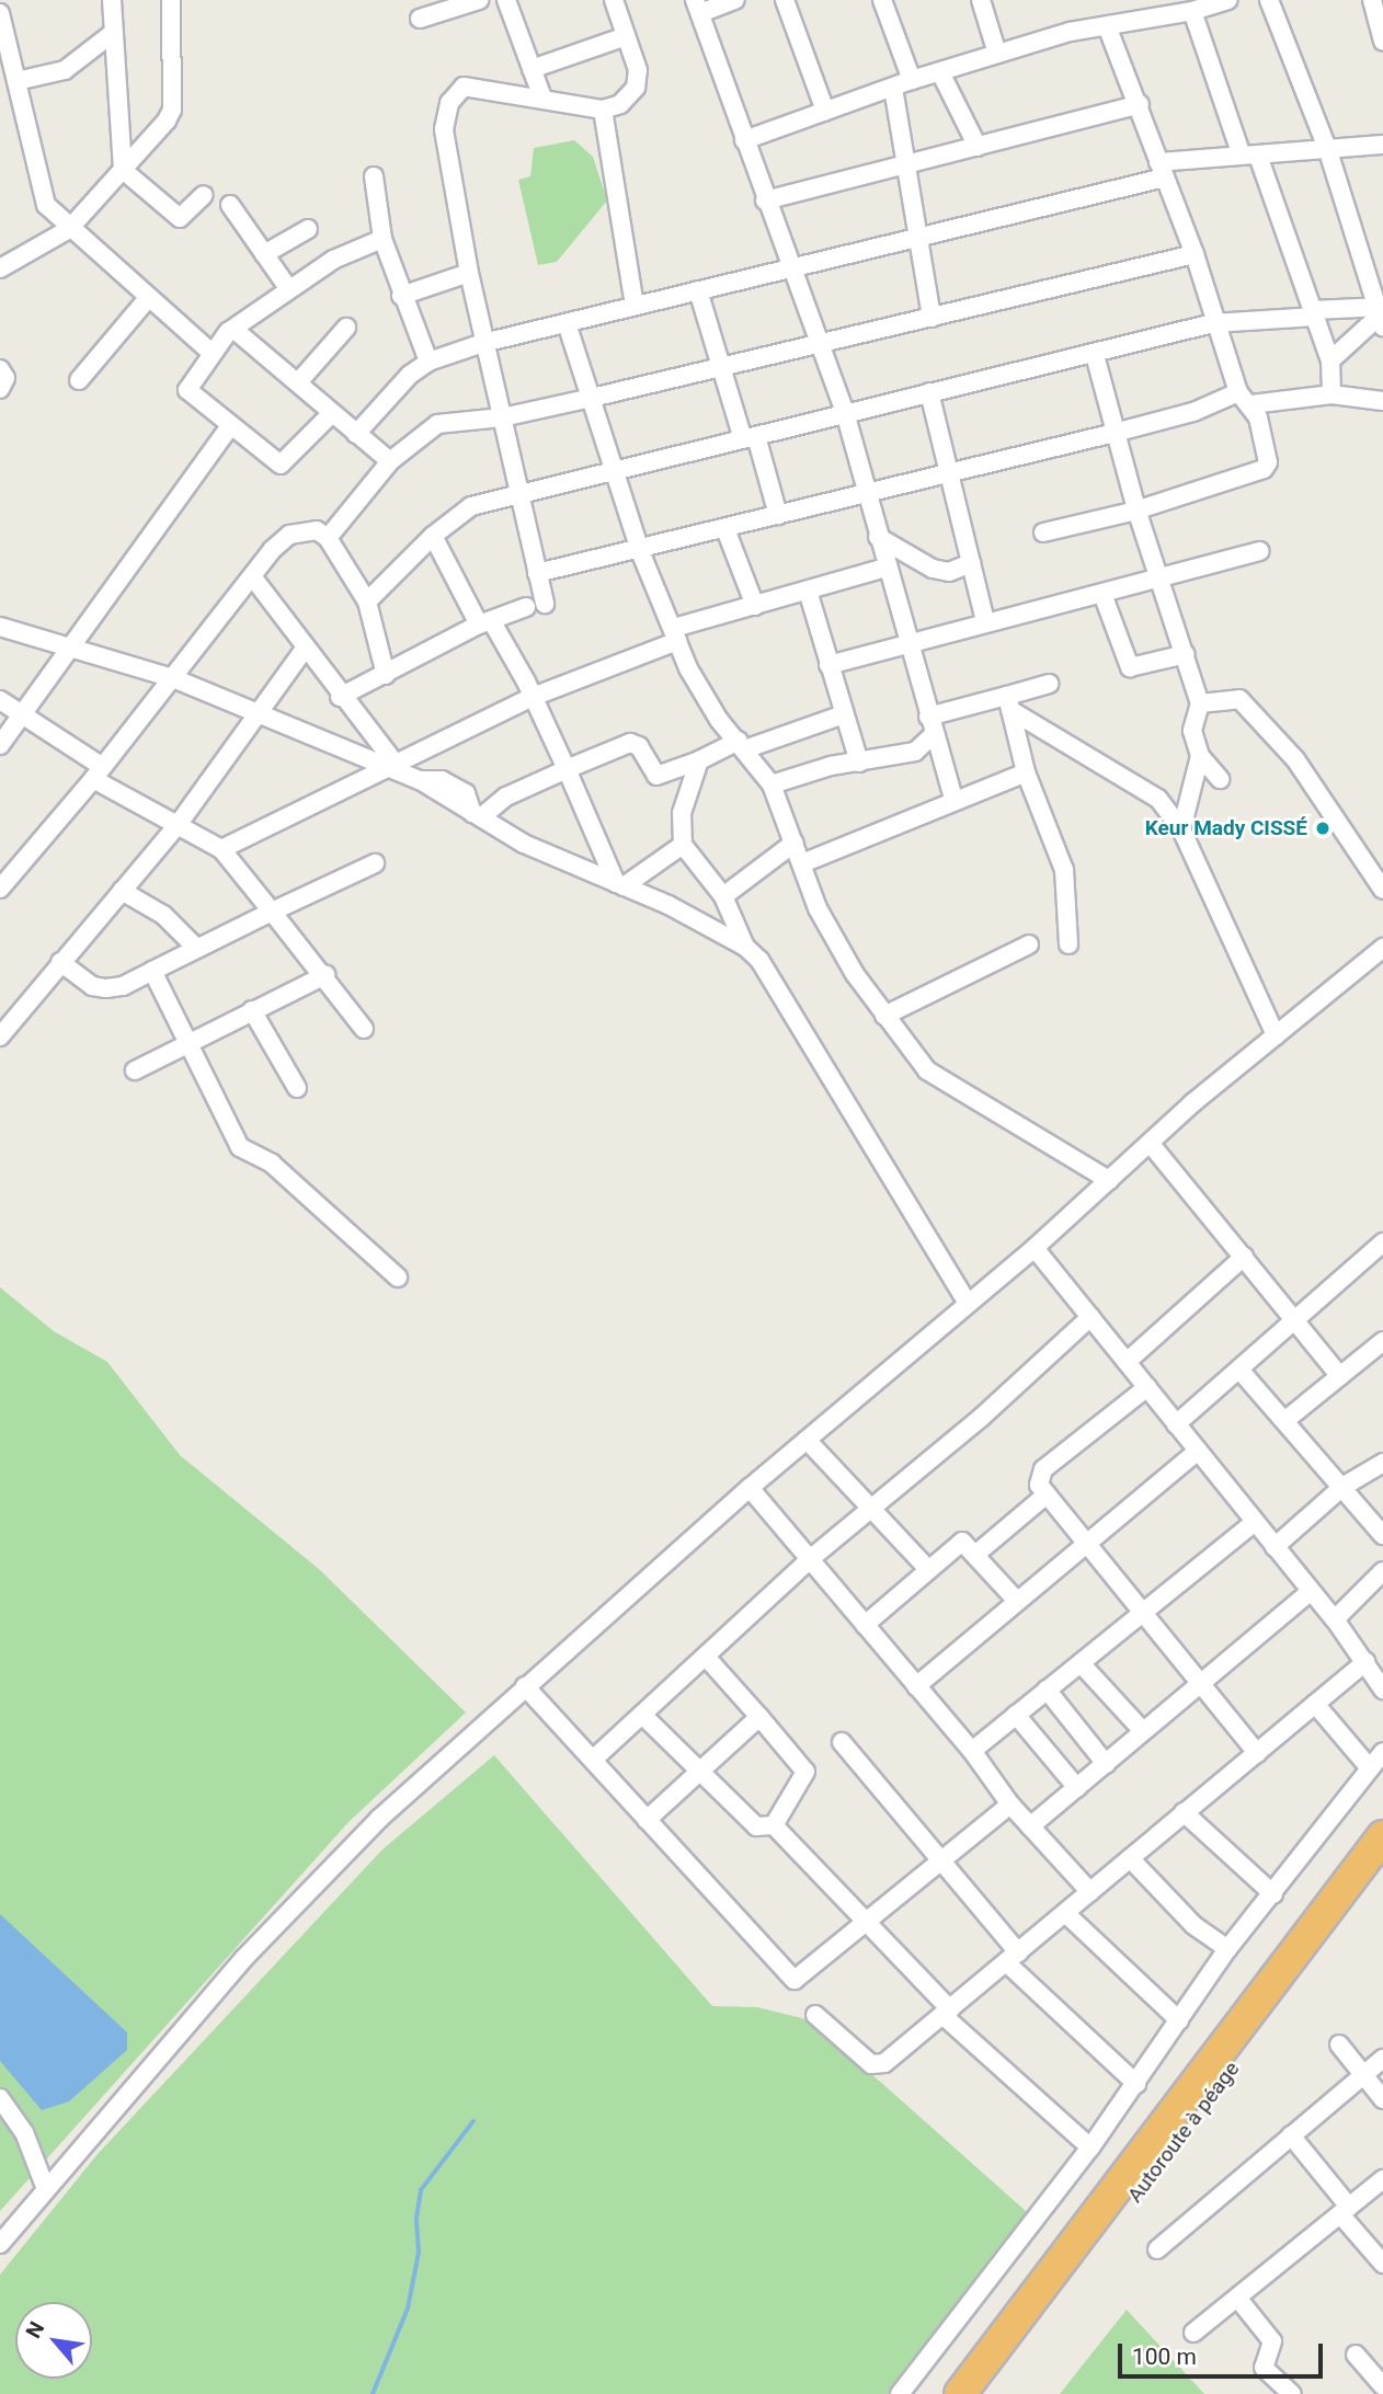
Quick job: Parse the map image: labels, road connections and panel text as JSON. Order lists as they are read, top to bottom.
{
  "streets": {
    "highway": ["Autoroute à péage"]
  },
  "places": ["Keur Mady CISSÉ"],
  "scale_bar": "100 m",
  "north": "top left"
}
